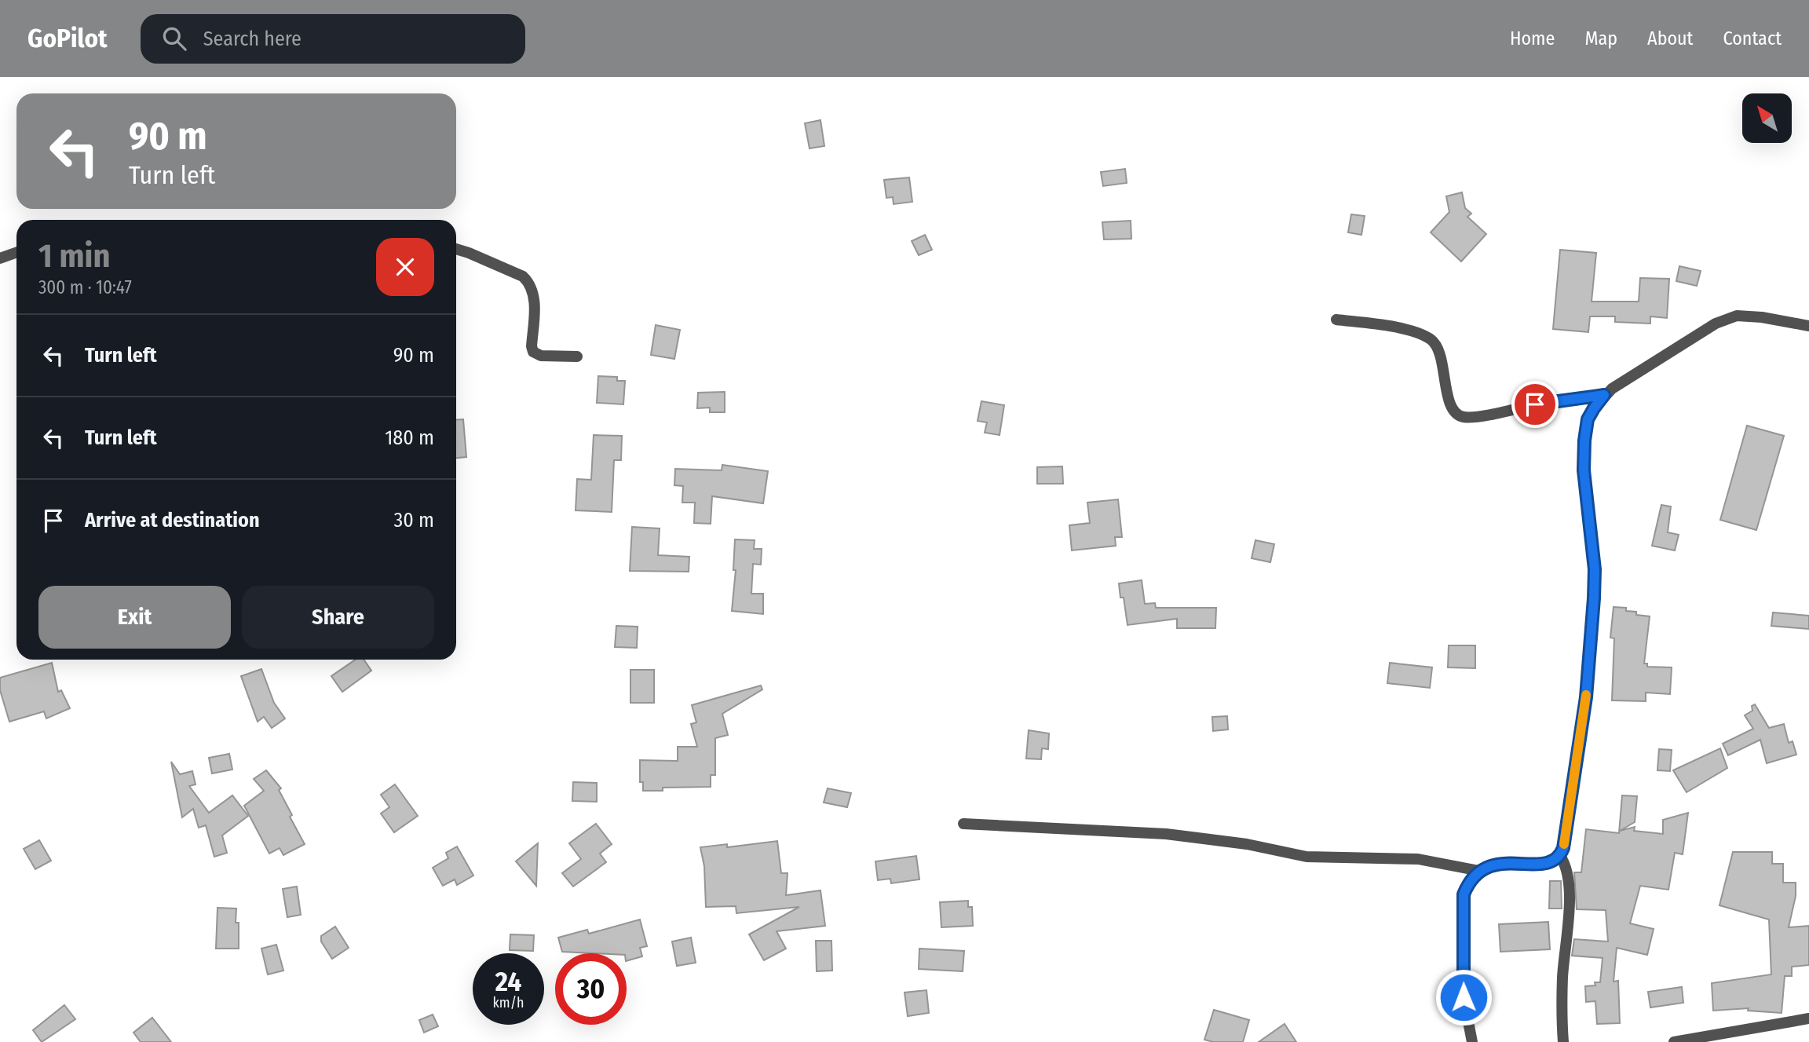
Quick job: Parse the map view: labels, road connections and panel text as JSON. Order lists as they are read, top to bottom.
{
  "north": "top left",
  "page": {
    "header": "GoPilot",
    "search": "Search here",
    "nav": [
      "Home",
      "Map",
      "About",
      "Contact"
    ],
    "turn": ["90 m", "Turn left"],
    "heading": ["1 min", "300 m · 10:47"],
    "list": [
      {
        "name": "Turn left",
        "value": "90 m"
      },
      {
        "name": "Turn left",
        "value": "180 m"
      },
      {
        "name": "Arrive at destination",
        "value": "30 m"
      }
    ],
    "buttons": ["Exit", "Share"],
    "speed": "24 km/h",
    "limit": "30"
  }
}
